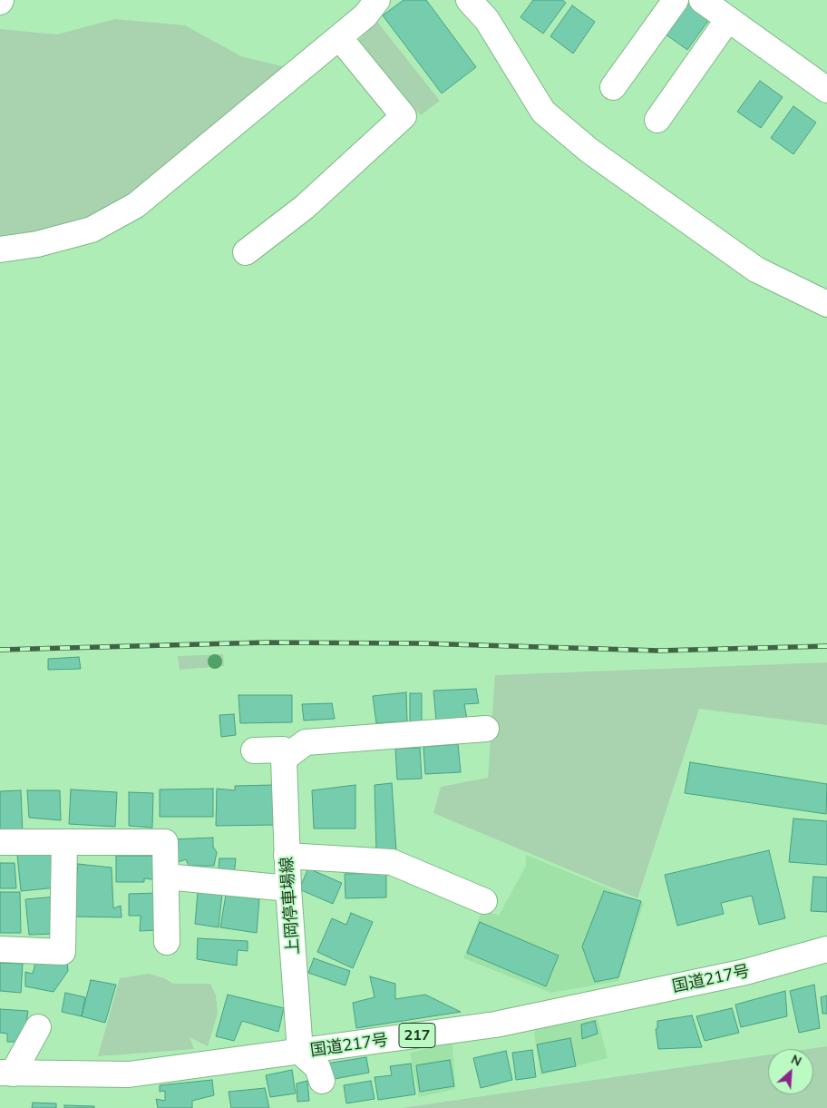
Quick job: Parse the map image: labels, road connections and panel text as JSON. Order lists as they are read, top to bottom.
{
  "streets": {
    "main road": ["上岡停車場線", "国道217号", "217"]
  },
  "crossings": [
    ["上岡停車場線", "国道217号"]
  ],
  "north": "top right"
}
